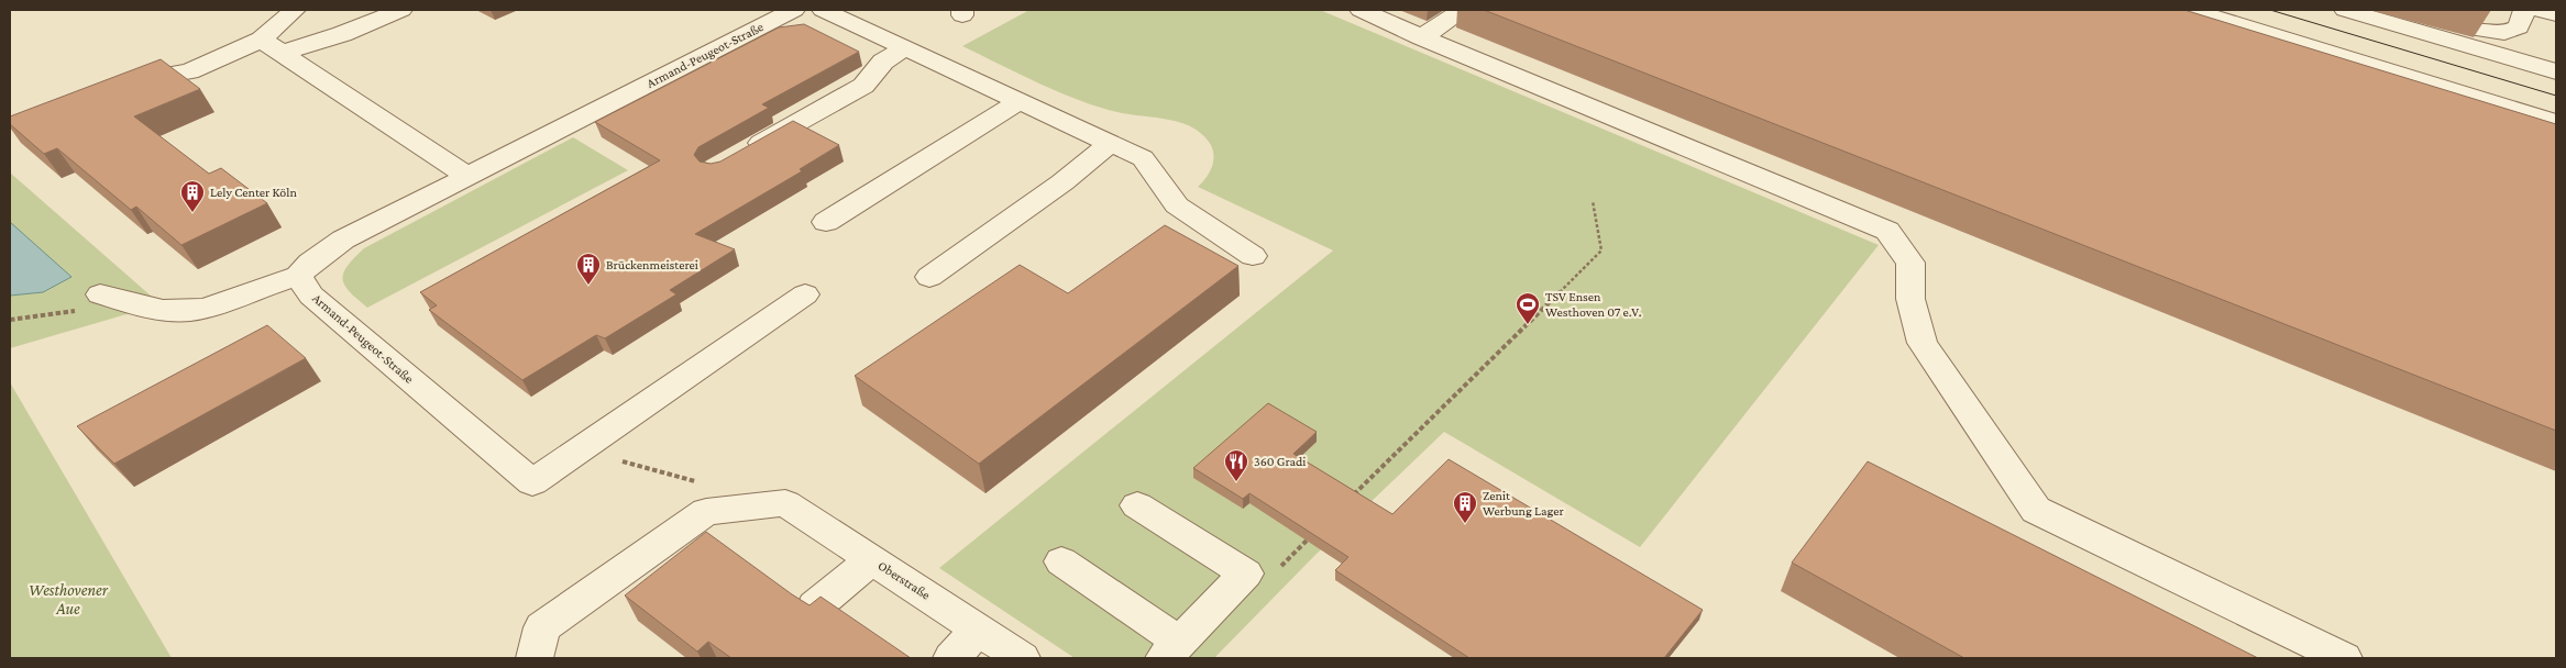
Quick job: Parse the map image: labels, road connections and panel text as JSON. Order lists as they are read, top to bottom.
{
  "streets": {
    "street": ["Armand-Peugeot-Straße", "Oberstraße"]
  },
  "parks": ["Westhovener Aue"],
  "places": {
    "building": ["Lely Center Köln", "Brückenmeisterei", "Zenit Werbung Lager"],
    "sports": ["TSV Ensen Westhoven 07 e.V."],
    "restaurant": ["360 Gradi"]
  }
}
